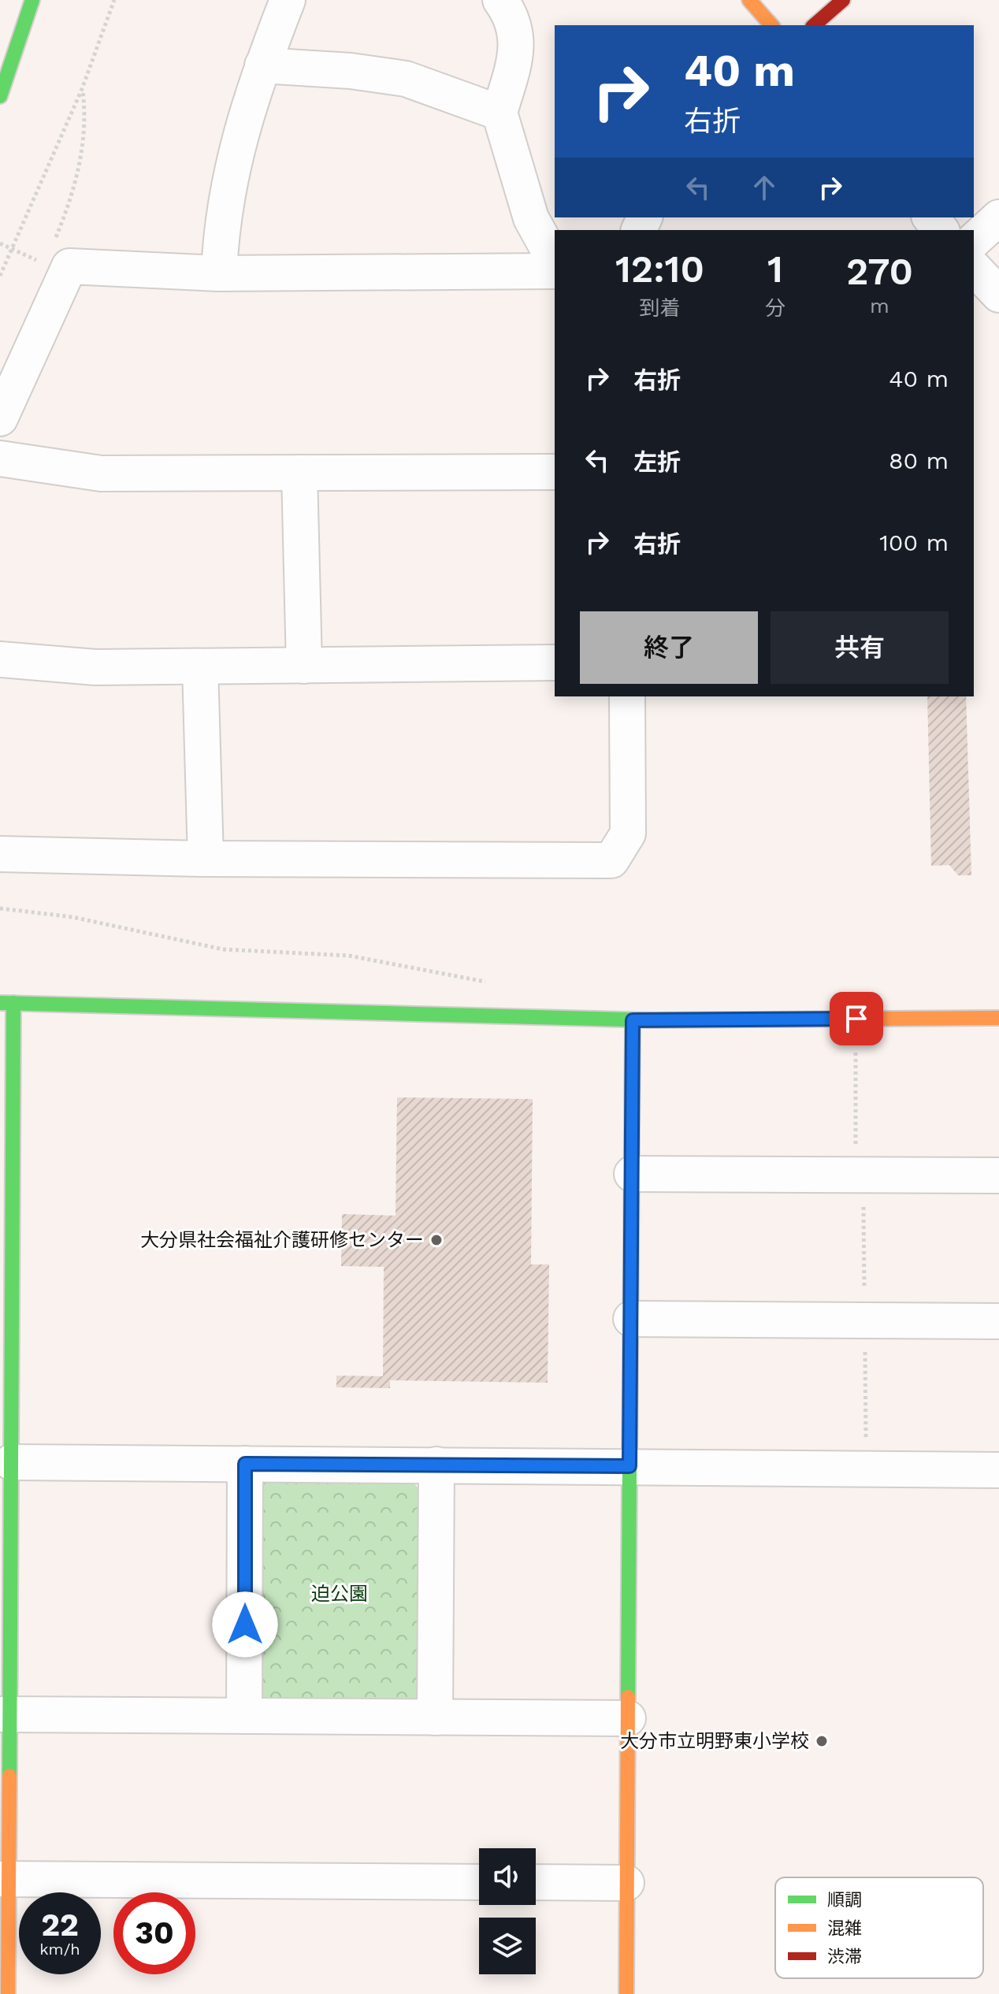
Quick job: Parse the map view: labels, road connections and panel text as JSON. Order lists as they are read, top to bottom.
{
  "parks": ["迫公園"],
  "places": ["大分県社会福祉介護研修センター", "大分市立明野東小学校"],
  "legend": ["順調", "混雑", "渋滞"],
  "page": {
    "turn": ["40 m", "右折"],
    "eta": [
      "12:10",
      "到着",
      "1",
      "分",
      "270",
      "m"
    ],
    "list": [
      {
        "name": "右折",
        "value": "40 m"
      },
      {
        "name": "左折",
        "value": "80 m"
      },
      {
        "name": "右折",
        "value": "100 m"
      }
    ],
    "buttons": ["終了", "共有"],
    "speed": "22 km/h",
    "limit": "30"
  }
}
